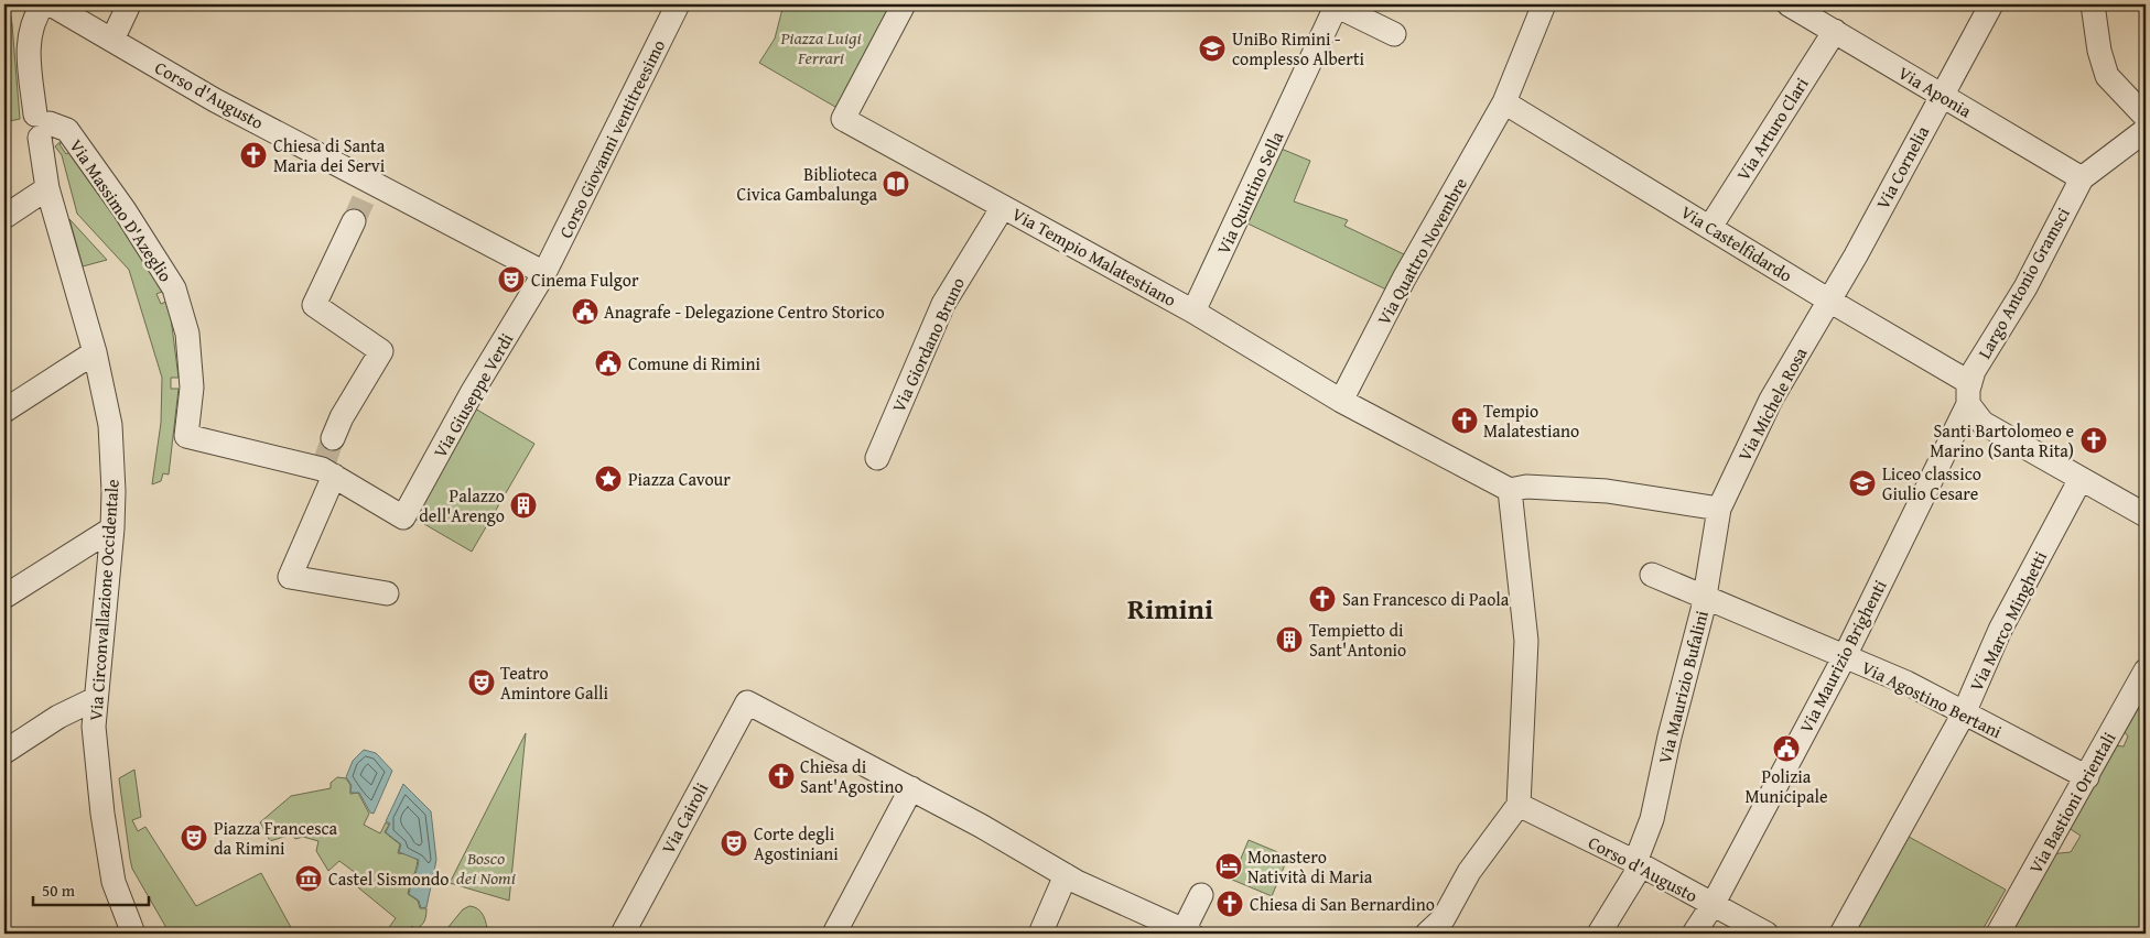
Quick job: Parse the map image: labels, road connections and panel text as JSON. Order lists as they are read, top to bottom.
{
  "streets": {
    "street": [
      "Via Aponia",
      "Corso d'Augusto",
      "Via Arturo Clari",
      "Corso Giovanni ventitreesimo",
      "Via Cornelia",
      "Via Quintino Sella",
      "Via Massimo D'Azeglio",
      "Via Castelfidardo",
      "Via Quattro Novembre",
      "Via Tempio Malatestiano",
      "Largo Antonio Gramsci",
      "Via Giordano Bruno",
      "Via Giuseppe Verdi",
      "Via Michele Rosa",
      "Via Circonvallazione Occidentale",
      "Via Marco Minghetti",
      "Via Maurizio Brighenti",
      "Via Maurizio Bufalini",
      "Via Agostino Bertani",
      "Via Bastioni Orientali",
      "Via Cairoli"
    ]
  },
  "crossings": [
    ["Via Aponia", "Via Arturo Clari"],
    ["Via Aponia", "Via Cornelia"],
    ["Via Aponia", "Largo Antonio Gramsci"],
    ["Corso d'Augusto", "Corso Giovanni ventitreesimo"],
    ["Corso d'Augusto", "Via Giuseppe Verdi"],
    ["Corso d'Augusto", "Via Maurizio Brighenti"],
    ["Corso d'Augusto", "Via Maurizio Bufalini"],
    ["Via Arturo Clari", "Via Castelfidardo"],
    ["Corso Giovanni ventitreesimo", "Via Giuseppe Verdi"],
    ["Via Cornelia", "Via Castelfidardo"],
    ["Via Cornelia", "Via Michele Rosa"],
    ["Via Quintino Sella", "Via Tempio Malatestiano"],
    ["Via Massimo D'Azeglio", "Via Giuseppe Verdi"],
    ["Via Massimo D'Azeglio", "Via Circonvallazione Occidentale"],
    ["Via Castelfidardo", "Via Quattro Novembre"],
    ["Via Castelfidardo", "Largo Antonio Gramsci"],
    ["Via Castelfidardo", "Via Michele Rosa"],
    ["Via Castelfidardo", "Via Maurizio Brighenti"],
    ["Via Quattro Novembre", "Via Tempio Malatestiano"],
    ["Via Tempio Malatestiano", "Via Giordano Bruno"],
    ["Largo Antonio Gramsci", "Via Maurizio Brighenti"],
    ["Via Michele Rosa", "Via Maurizio Bufalini"],
    ["Via Marco Minghetti", "Via Agostino Bertani"],
    ["Via Maurizio Brighenti", "Via Agostino Bertani"],
    ["Via Maurizio Bufalini", "Via Agostino Bertani"],
    ["Via Agostino Bertani", "Via Bastioni Orientali"]
  ],
  "districts": ["Rimini"],
  "parks": ["Piazza Luigi Ferrari", "Bosco dei Nomi"],
  "places": {
    "school or university": ["UniBo Rimini - complesso Alberti", "Liceo classico Giulio Cesare"],
    "church": [
      "Chiesa di Santa Maria dei Servi",
      "Tempio Malatestiano",
      "Santi Bartolomeo e Marino (Santa Rita)",
      "San Francesco di Paola",
      "Chiesa di Sant'Agostino",
      "Chiesa di San Bernardino"
    ],
    "library": ["Biblioteca Civica Gambalunga"],
    "theatre": [
      "Cinema Fulgor",
      "Teatro Amintore Galli",
      "Piazza Francesca da Rimini",
      "Corte degli Agostiniani"
    ],
    "public building": ["Anagrafe - Delegazione Centro Storico", "Comune di Rimini", "Polizia Municipale"],
    "place": ["Piazza Cavour"],
    "building": ["Palazzo dell'Arengo", "Tempietto di Sant'Antonio"],
    "hotel": ["Monastero Natività di Maria"],
    "museum": ["Castel Sismondo"]
  },
  "scale_bar": "50 m"
}
